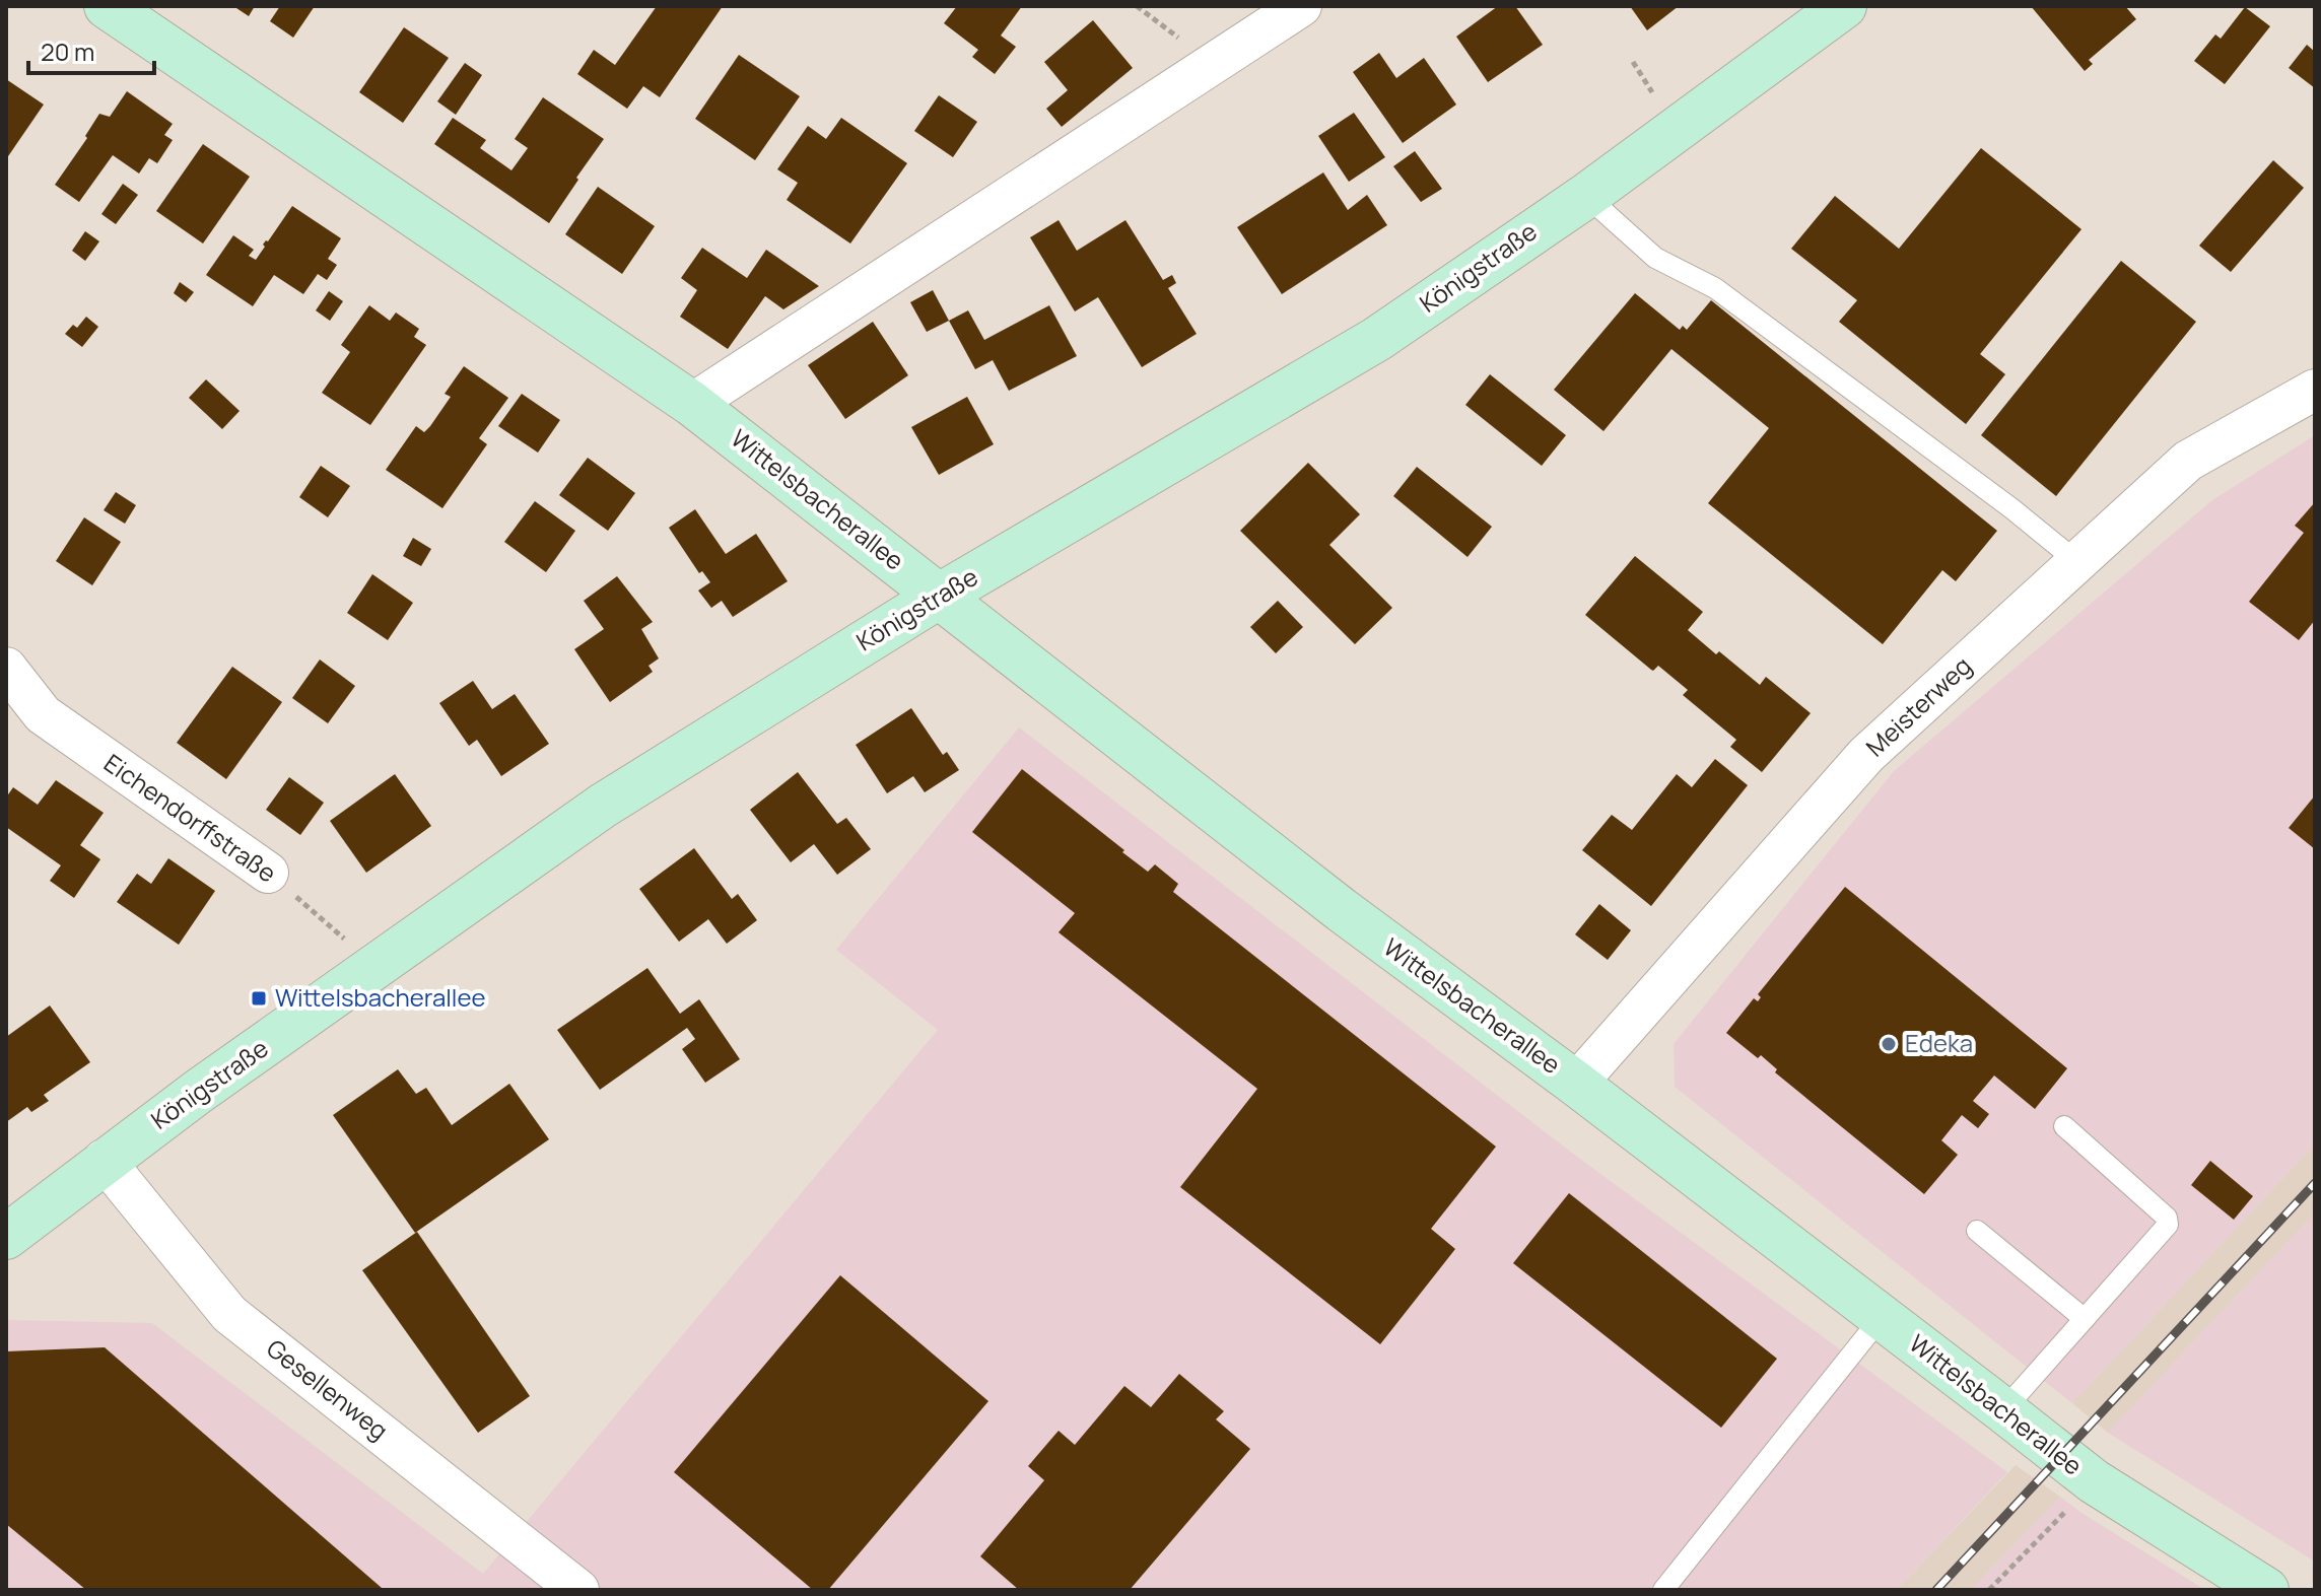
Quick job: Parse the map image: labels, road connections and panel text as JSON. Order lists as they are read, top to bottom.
{
  "streets": {
    "street": [
      "Königstraße",
      "Wittelsbacherallee",
      "Meisterweg",
      "Eichendorffstraße",
      "Gesellenweg"
    ]
  },
  "crossings": [
    ["Königstraße", "Wittelsbacherallee"],
    ["Königstraße", "Eichendorffstraße"],
    ["Königstraße", "Gesellenweg"],
    ["Wittelsbacherallee", "Meisterweg"]
  ],
  "places": {
    "transit": ["Wittelsbacherallee"],
    "other": ["Edeka"]
  },
  "scale_bar": "20 m"
}
